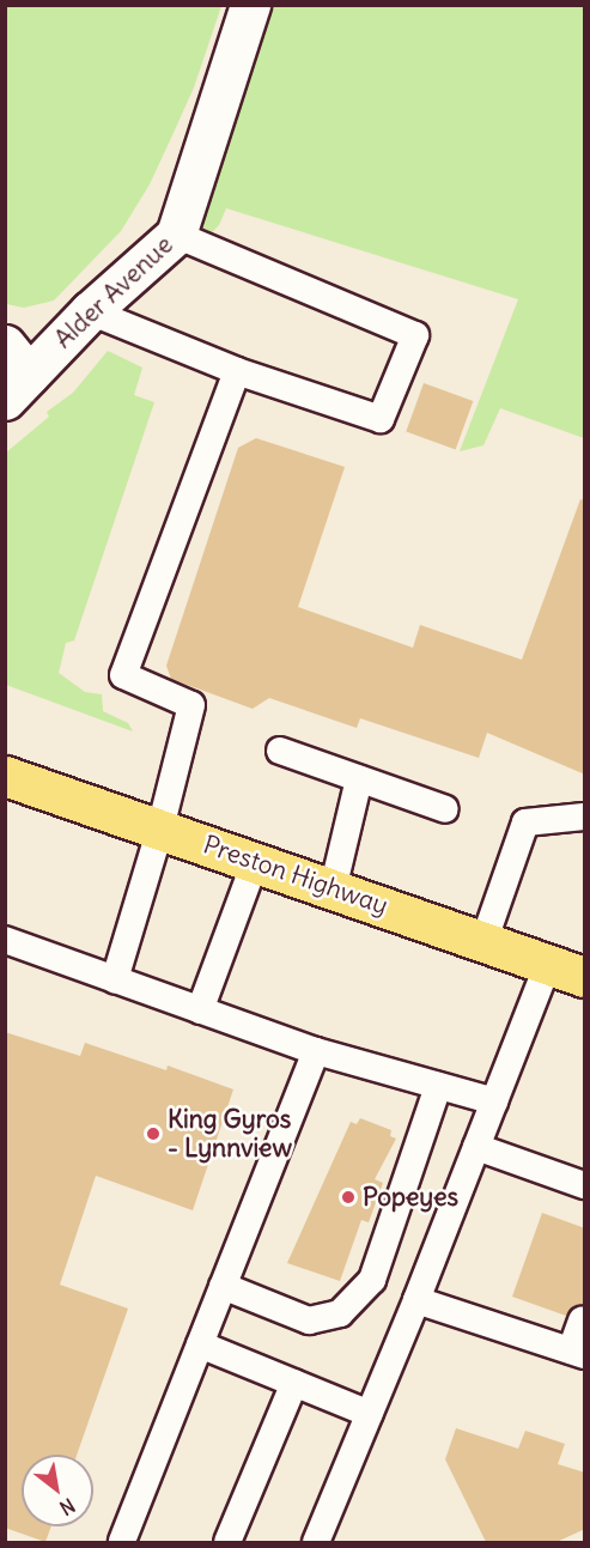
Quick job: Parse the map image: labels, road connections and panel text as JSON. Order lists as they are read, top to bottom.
{
  "streets": {
    "main road": ["Preston Highway"],
    "street": ["Alder Avenue"]
  },
  "places": ["King Gyros - Lynnview", "Popeyes"],
  "north": "bottom right"
}
